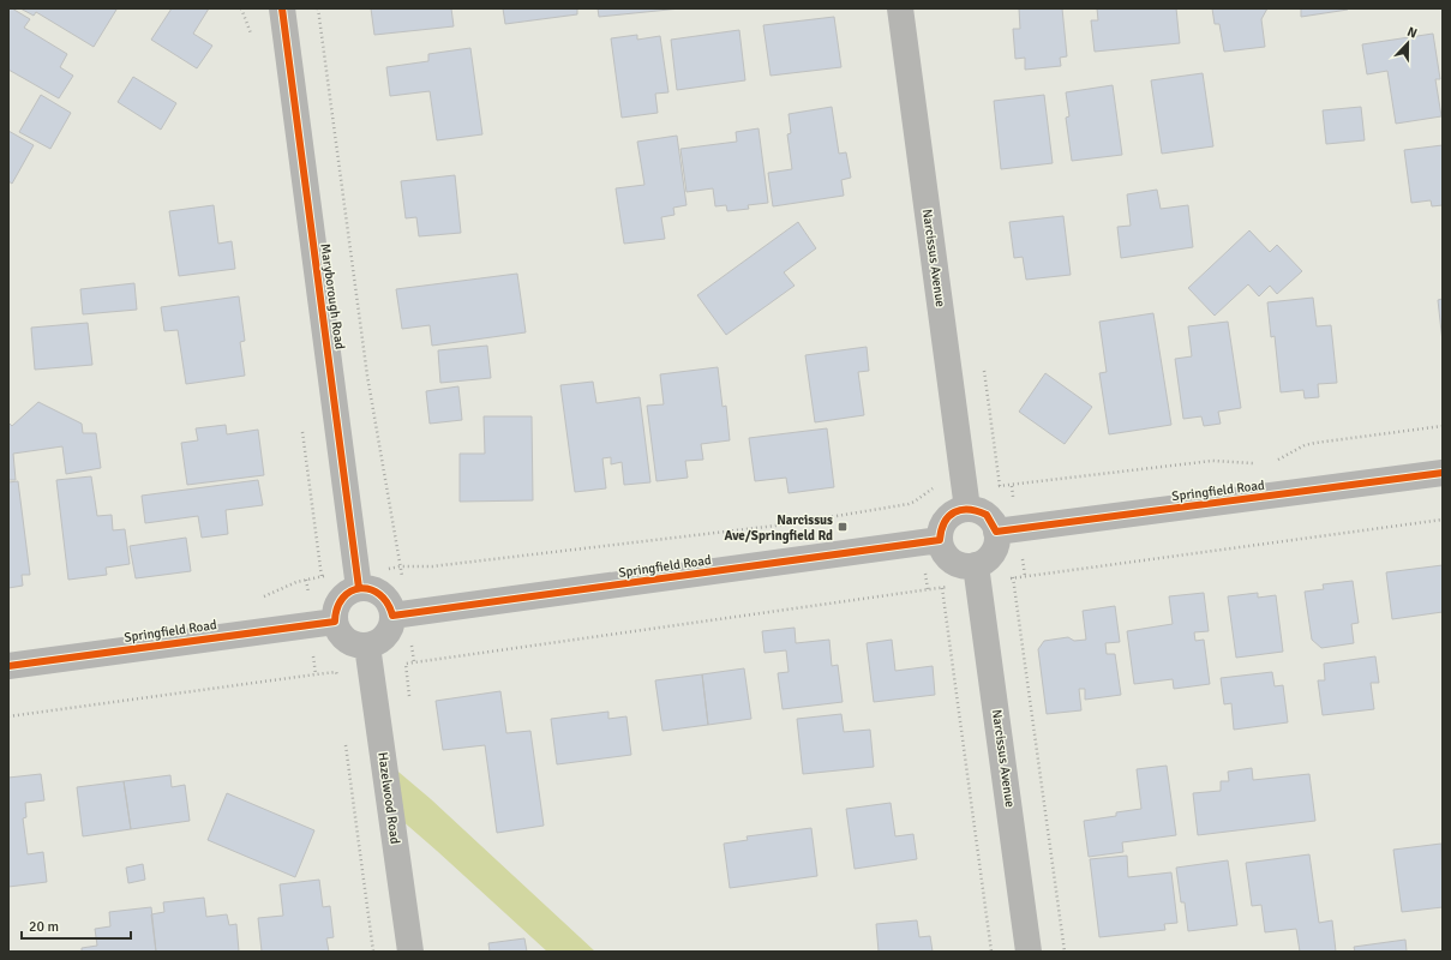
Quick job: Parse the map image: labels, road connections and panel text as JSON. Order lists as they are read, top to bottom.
{
  "streets": {
    "street": [
      "Narcissus Avenue",
      "Maryborough Road",
      "Springfield Road",
      "Hazelwood Road"
    ]
  },
  "crossings": [
    ["Narcissus Avenue", "Springfield Road"],
    ["Maryborough Road", "Springfield Road"],
    ["Maryborough Road", "Hazelwood Road"],
    ["Springfield Road", "Hazelwood Road"]
  ],
  "places": {
    "transit": ["Narcissus Ave/Springfield Rd"]
  },
  "scale_bar": "20 m",
  "north": "top"
}
